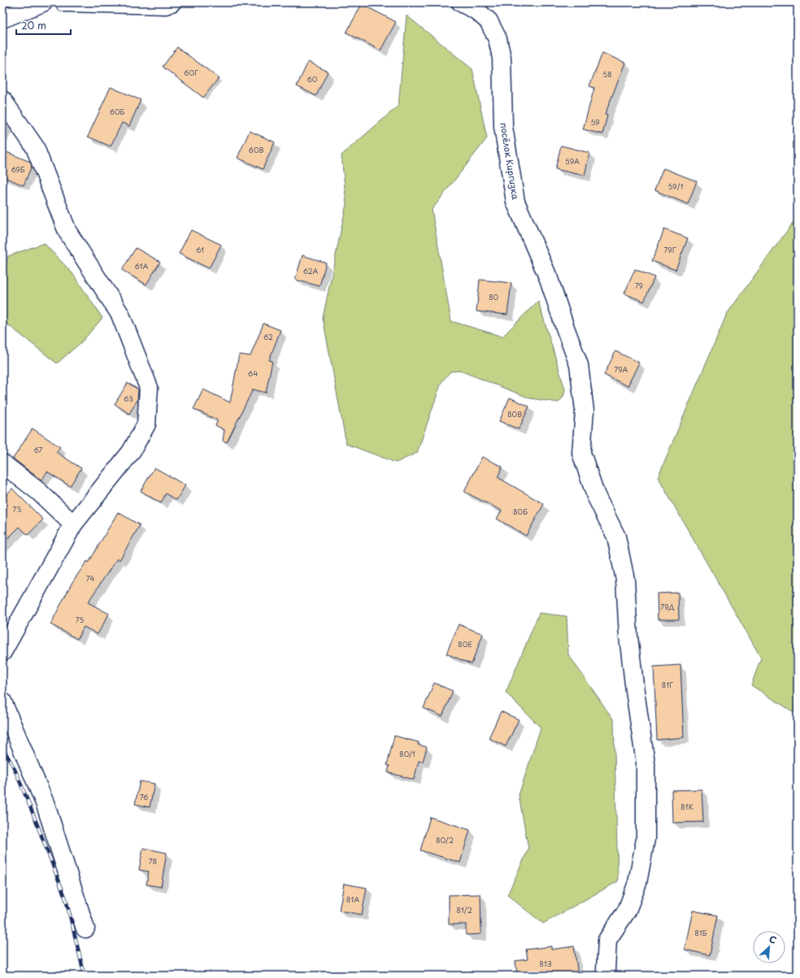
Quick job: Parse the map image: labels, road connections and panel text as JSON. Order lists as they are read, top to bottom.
{
  "streets": {
    "street": ["посёлок Киргизка"]
  },
  "house_numbers": [
    "60Г",
    "58",
    "60",
    "60Б",
    "59",
    "60В",
    "59А",
    "69Б",
    "59/1",
    "61",
    "79Г",
    "61А",
    "62А",
    "79",
    "80",
    "62",
    "79А",
    "64",
    "63",
    "80В",
    "67",
    "73",
    "80Б",
    "74",
    "79Д",
    "75",
    "80Е",
    "81Г",
    "80/1",
    "76",
    "81К",
    "80/2",
    "78",
    "81А",
    "81/2",
    "81Б",
    "81З"
  ],
  "scale_bar": "20 m",
  "north": "top right"
}
